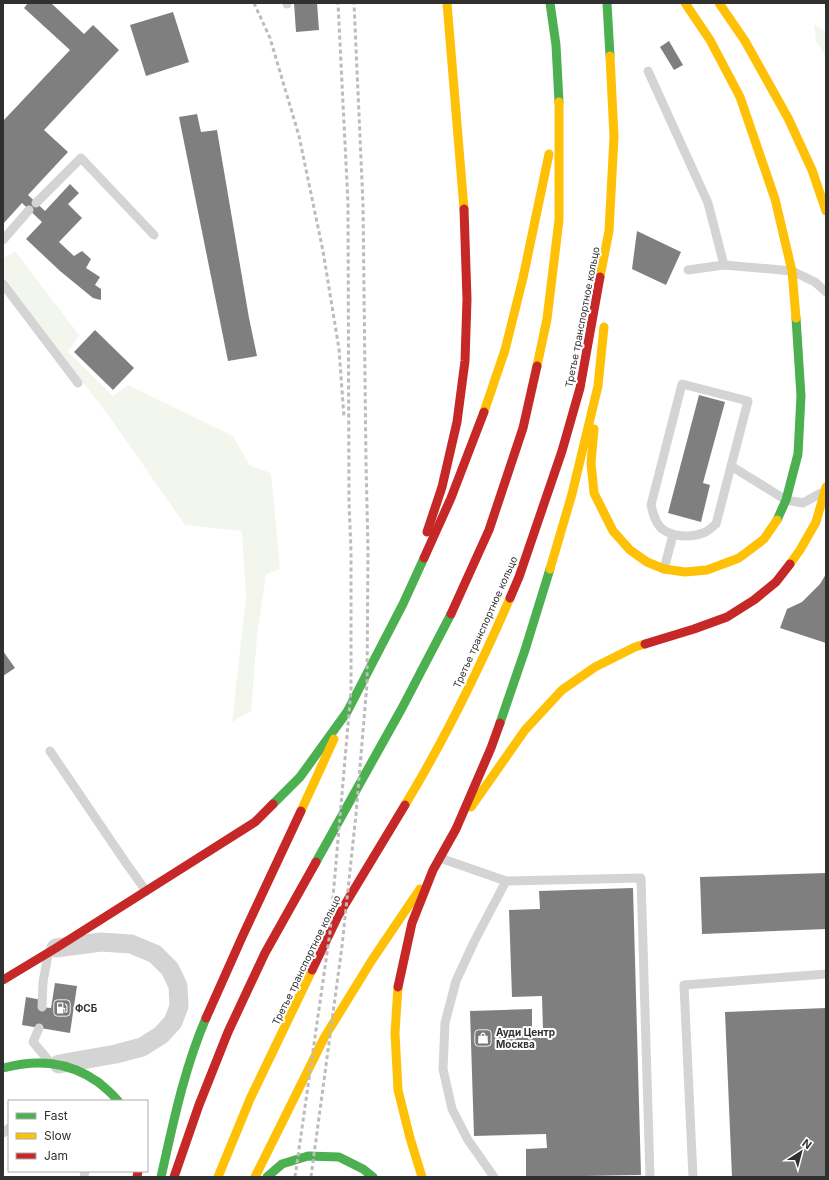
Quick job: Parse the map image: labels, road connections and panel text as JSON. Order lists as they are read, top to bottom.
{
  "streets": {
    "main road": ["Третье транспортное кольцо"]
  },
  "places": {
    "fuel station": ["ФСБ"],
    "shop": ["Ауди Центр Москва"]
  },
  "legend": ["Fast", "Slow", "Jam"],
  "north": "top right"
}
